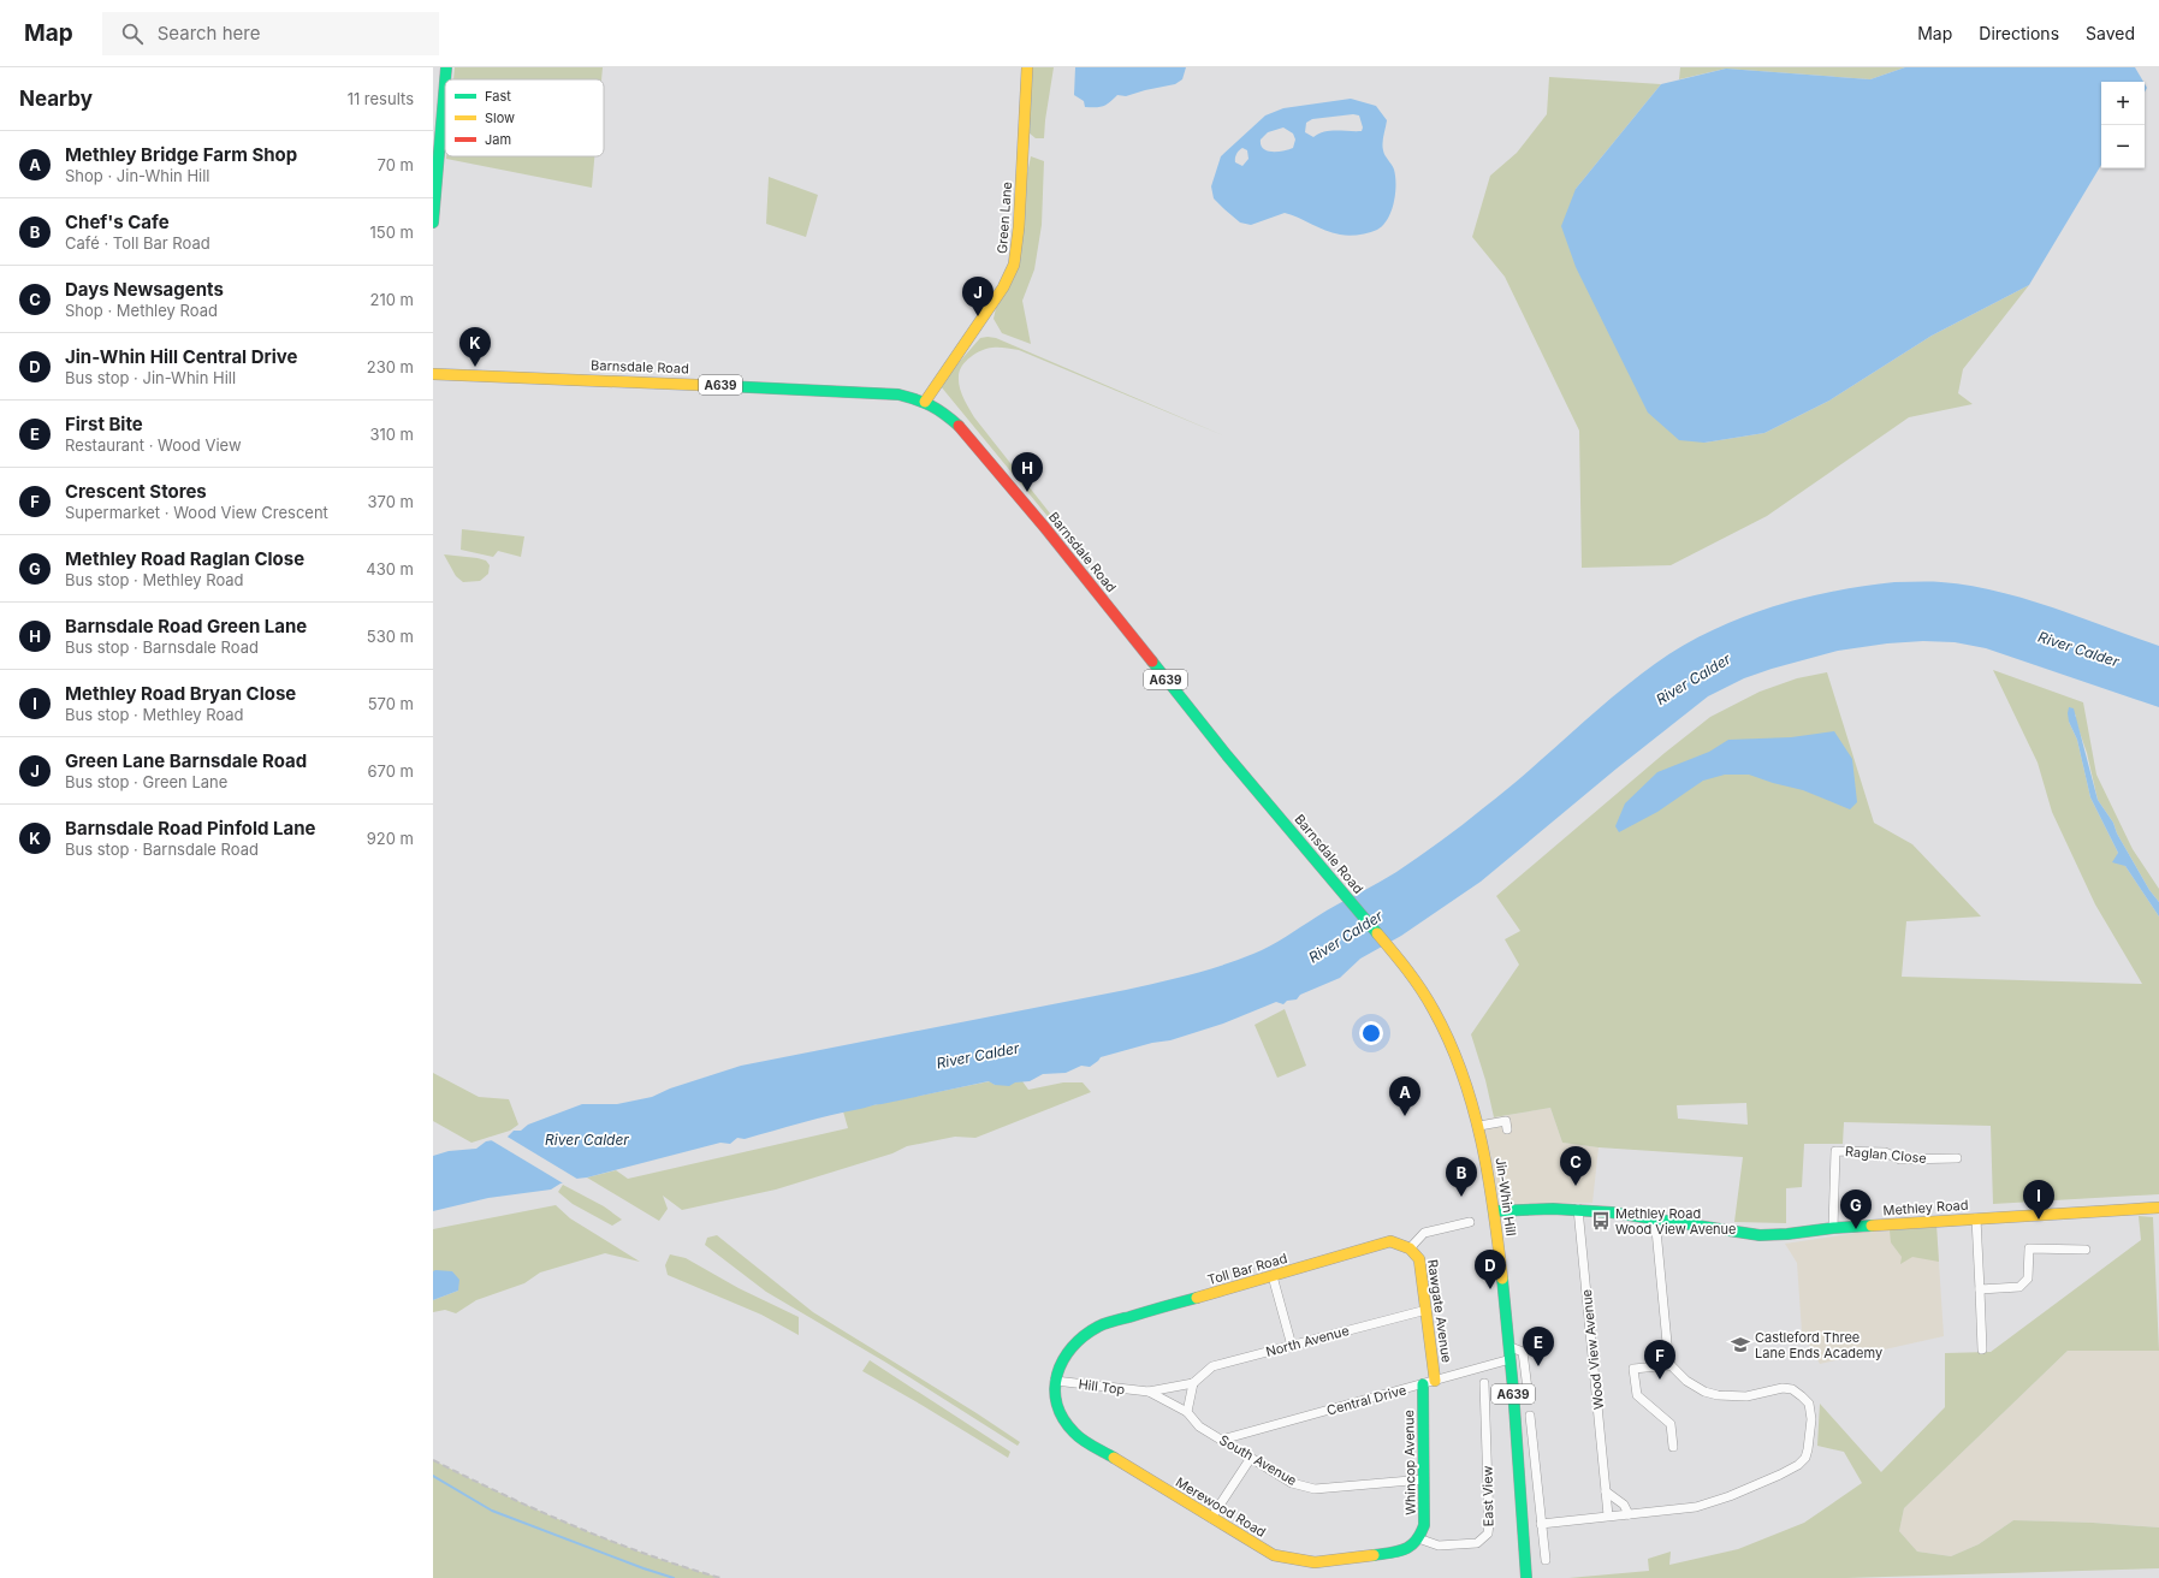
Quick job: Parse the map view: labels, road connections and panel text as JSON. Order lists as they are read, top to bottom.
{
  "streets": {
    "main road": [
      "Green Lane",
      "Barnsdale Road",
      "A639",
      "Jin-Whin Hill",
      "Methley Road",
      "Toll Bar Road",
      "Rawgate Avenue",
      "Whincop Avenue",
      "Merewood Road"
    ],
    "street": [
      "Raglan Close",
      "North Avenue",
      "Wood View Avenue",
      "Hill Top",
      "Central Drive",
      "South Avenue",
      "East View"
    ]
  },
  "crossings": [
    ["Green Lane", "Barnsdale Road"],
    ["Barnsdale Road", "Jin-Whin Hill"],
    ["Raglan Close", "Methley Road"],
    ["Jin-Whin Hill", "Methley Road"],
    ["Jin-Whin Hill", "Central Drive"],
    ["Methley Road", "Wood View Avenue"],
    ["Toll Bar Road", "Rawgate Avenue"],
    ["Toll Bar Road", "Hill Top"],
    ["Toll Bar Road", "Merewood Road"],
    ["Rawgate Avenue", "North Avenue"],
    ["Rawgate Avenue", "Central Drive"],
    ["North Avenue", "Hill Top"],
    ["Hill Top", "South Avenue"],
    ["Hill Top", "Merewood Road"],
    ["Central Drive", "South Avenue"],
    ["Central Drive", "Whincop Avenue"],
    ["South Avenue", "Whincop Avenue"],
    ["Whincop Avenue", "East View"],
    ["Whincop Avenue", "Merewood Road"],
    ["East View", "Merewood Road"]
  ],
  "water": ["River Calder"],
  "places": {
    "bus stop": ["Methley Road Wood View Avenue"],
    "school or university": ["Castleford Three Lane Ends Academy"]
  },
  "legend": ["Fast", "Slow", "Jam"],
  "page": {
    "header": "Map",
    "search": "Search here",
    "nav": ["Map", "Directions", "Saved"],
    "heading": ["Nearby", "11 results"],
    "map_buttons": ["+", "−"],
    "list": [
      {
        "mark": "A",
        "name": "Methley Bridge Farm Shop",
        "note": "Shop · Jin-Whin Hill",
        "value": "70 m"
      },
      {
        "mark": "B",
        "name": "Chef's Cafe",
        "note": "Café · Toll Bar Road",
        "value": "150 m"
      },
      {
        "mark": "C",
        "name": "Days Newsagents",
        "note": "Shop · Methley Road",
        "value": "210 m"
      },
      {
        "mark": "D",
        "name": "Jin-Whin Hill Central Drive",
        "note": "Bus stop · Jin-Whin Hill",
        "value": "230 m"
      },
      {
        "mark": "E",
        "name": "First Bite",
        "note": "Restaurant · Wood View",
        "value": "310 m"
      },
      {
        "mark": "F",
        "name": "Crescent Stores",
        "note": "Supermarket · Wood View Crescent",
        "value": "370 m"
      },
      {
        "mark": "G",
        "name": "Methley Road Raglan Close",
        "note": "Bus stop · Methley Road",
        "value": "430 m"
      },
      {
        "mark": "H",
        "name": "Barnsdale Road Green Lane",
        "note": "Bus stop · Barnsdale Road",
        "value": "530 m"
      },
      {
        "mark": "I",
        "name": "Methley Road Bryan Close",
        "note": "Bus stop · Methley Road",
        "value": "570 m"
      },
      {
        "mark": "J",
        "name": "Green Lane Barnsdale Road",
        "note": "Bus stop · Green Lane",
        "value": "670 m"
      },
      {
        "mark": "K",
        "name": "Barnsdale Road Pinfold Lane",
        "note": "Bus stop · Barnsdale Road",
        "value": "920 m"
      }
    ],
    "pins": [
      "J",
      "K",
      "H",
      "A",
      "C",
      "B",
      "I",
      "G",
      "D",
      "E",
      "F"
    ]
  }
}
